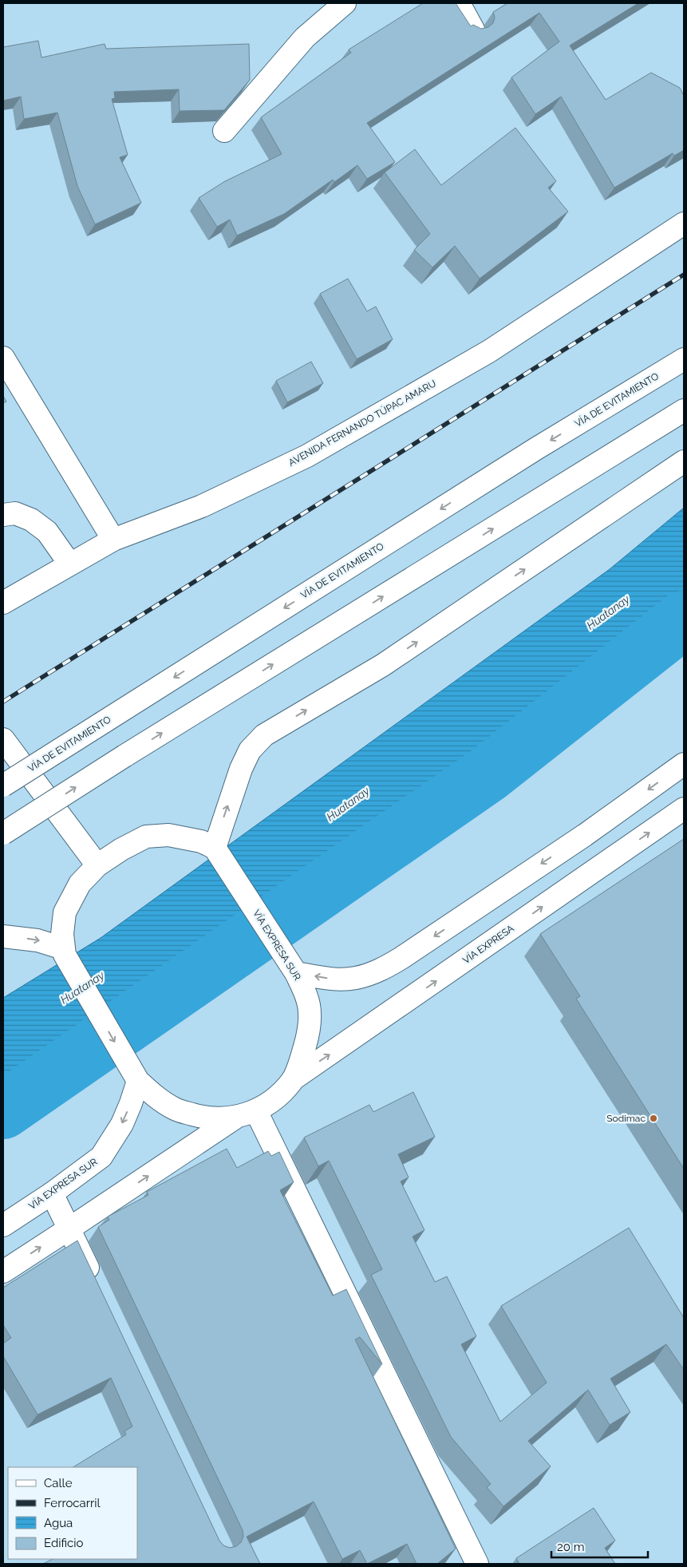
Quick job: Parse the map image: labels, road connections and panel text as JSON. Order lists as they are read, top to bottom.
{
  "streets": {
    "main road": [
      "VÍA DE EVITAMIENTO",
      "AVENIDA FERNANDO TÚPAC AMARU",
      "VÍA EXPRESA",
      "VÍA EXPRESA SUR"
    ]
  },
  "crossings": [
    ["VÍA EXPRESA", "VÍA EXPRESA SUR"]
  ],
  "water": ["Huatanay"],
  "places": ["Sodimac"],
  "legend": [
    "Calle",
    "Ferrocarril",
    "Agua",
    "Edificio"
  ],
  "scale_bar": "20 m"
}
